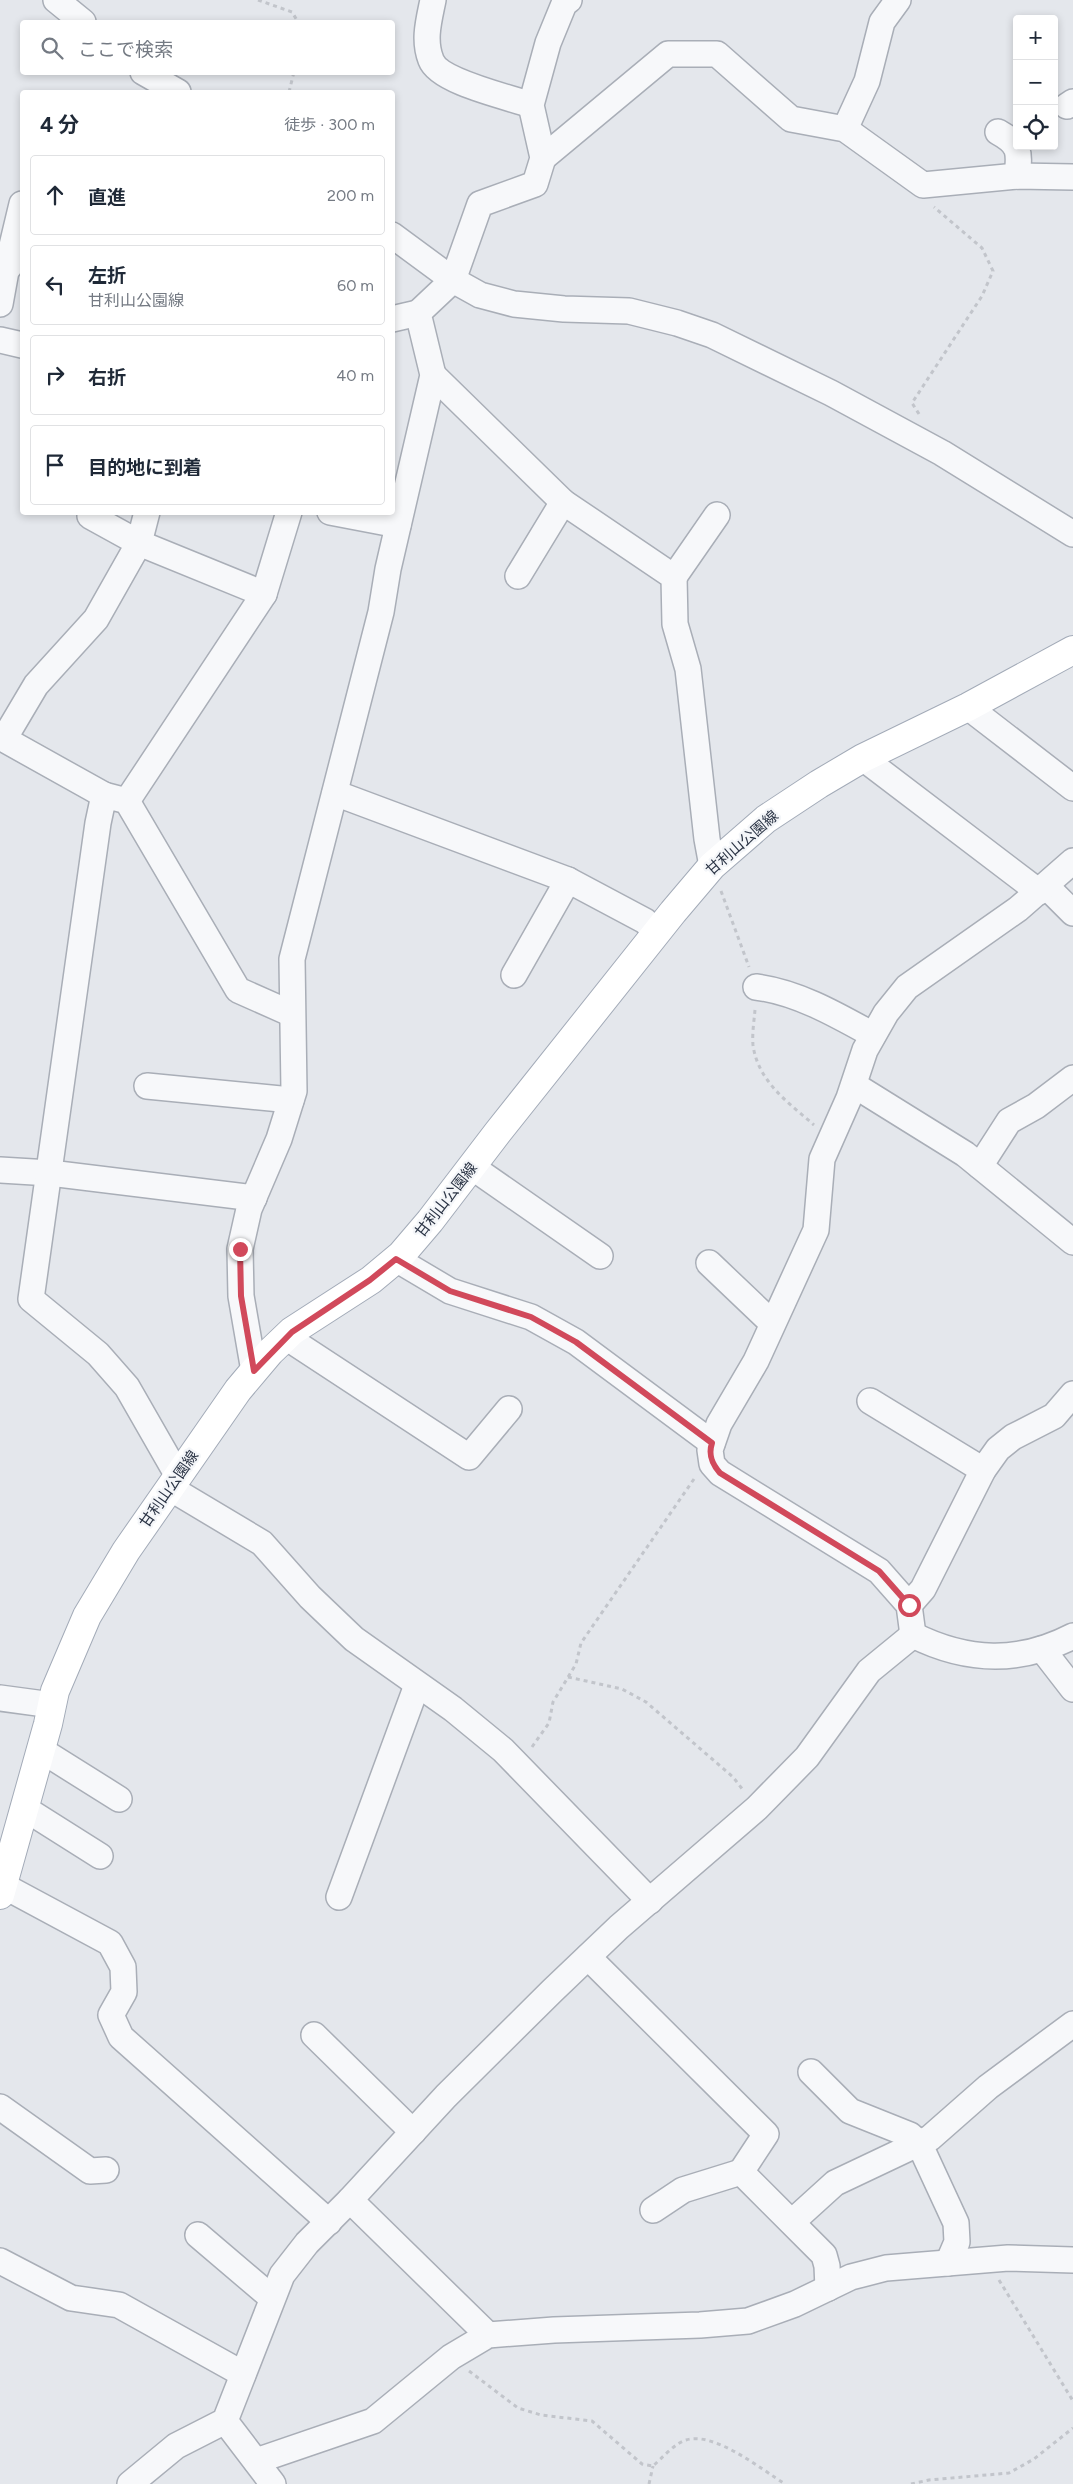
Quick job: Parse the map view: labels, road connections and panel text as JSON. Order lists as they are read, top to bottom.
{
  "streets": {
    "main road": ["甘利山公園線"]
  },
  "page": {
    "map_buttons": ["+", "−"],
    "search": "ここで検索",
    "heading": ["4 分", "徒歩 · 300 m"],
    "list": [
      ["直進", "200 m"],
      ["左折", "甘利山公園線", "60 m"],
      ["右折", "40 m"],
      "目的地に到着"
    ]
  }
}
